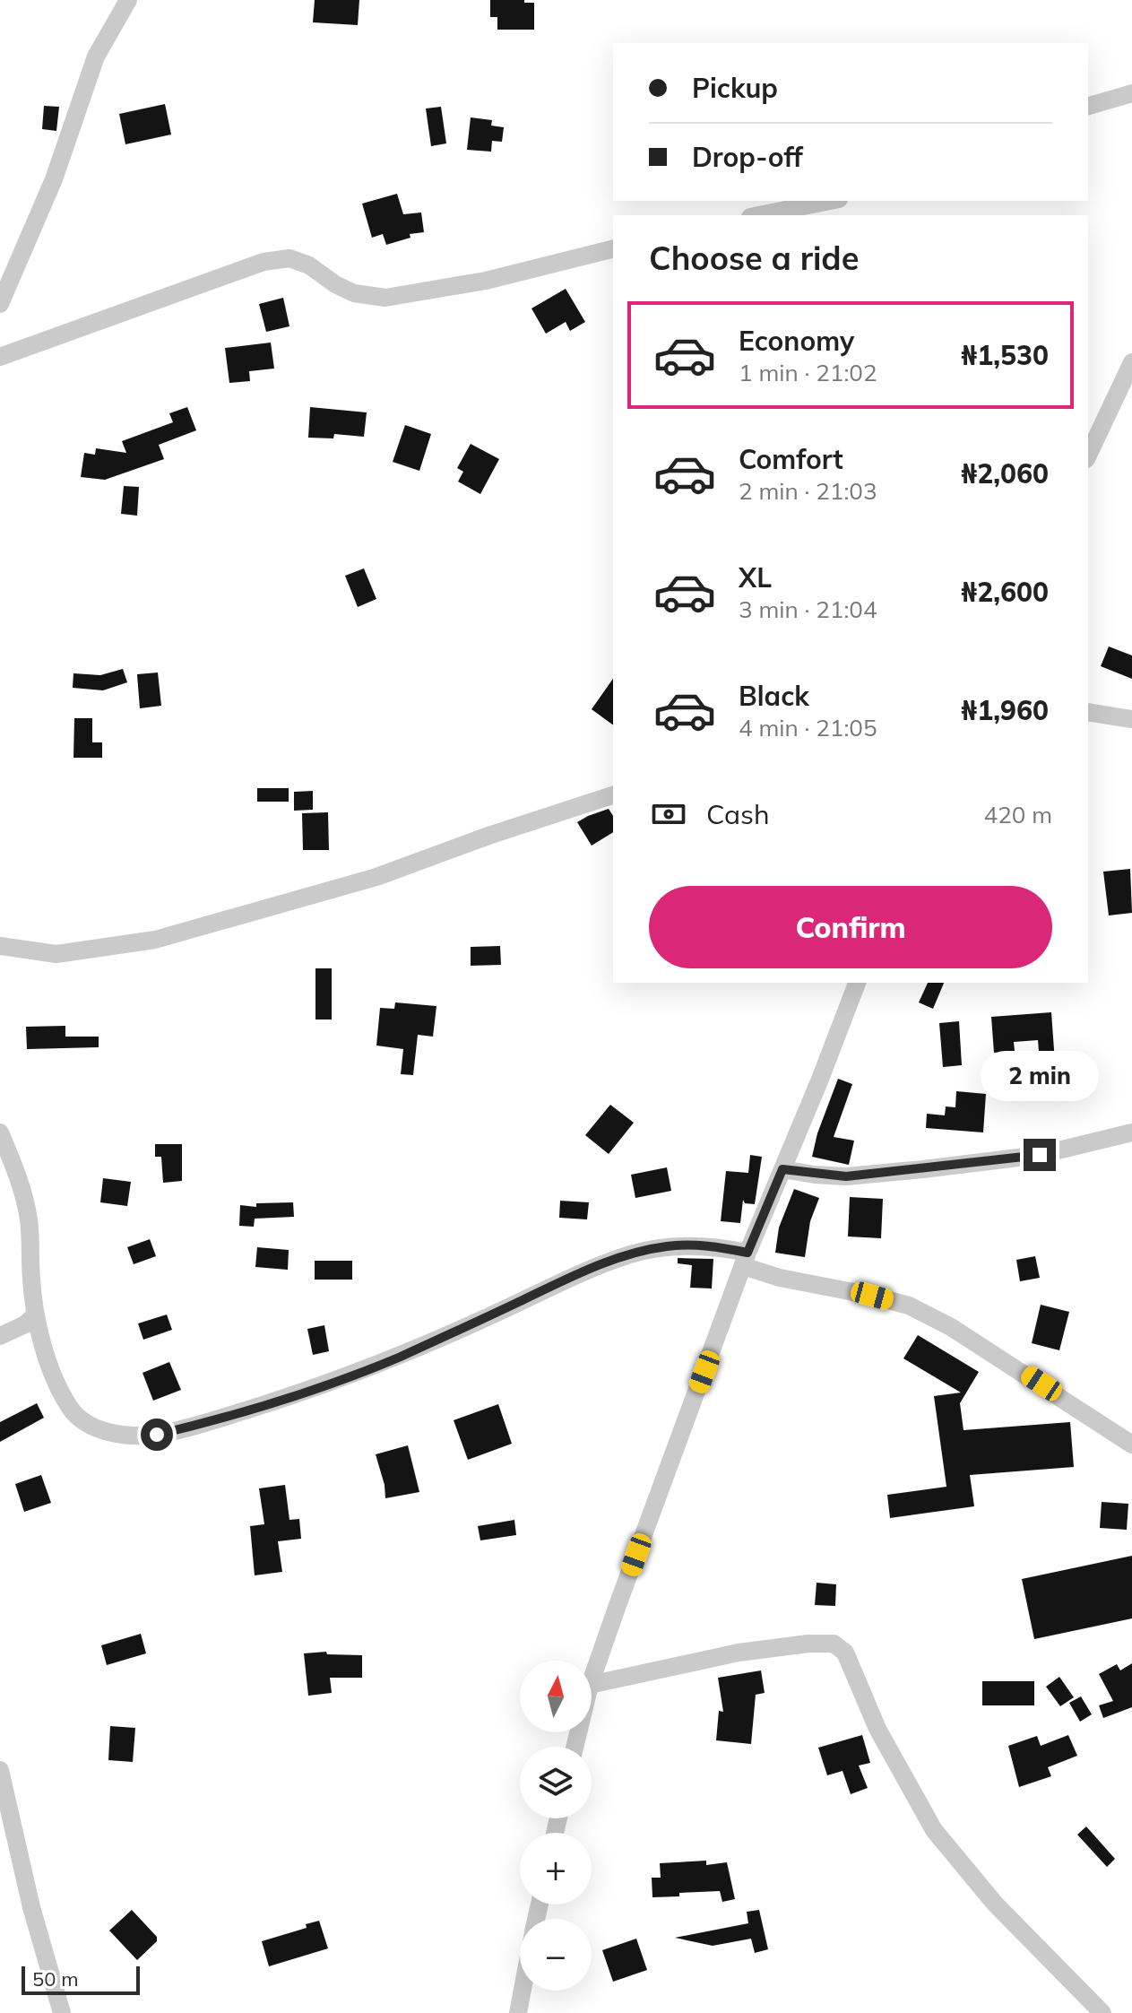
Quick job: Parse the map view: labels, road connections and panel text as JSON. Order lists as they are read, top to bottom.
{
  "scale_bar": "50 m",
  "north": "top",
  "page": {
    "banner": ["Pickup", "Drop-off"],
    "heading": "Choose a ride",
    "list": [
      {
        "name": "Economy",
        "note": "1 min · 21:02",
        "value": "₦1,530"
      },
      {
        "name": "Comfort",
        "note": "2 min · 21:03",
        "value": "₦2,060"
      },
      {
        "name": "XL",
        "note": "3 min · 21:04",
        "value": "₦2,600"
      },
      {
        "name": "Black",
        "note": "4 min · 21:05",
        "value": "₦1,960"
      }
    ],
    "pay": ["Cash", "420 m"],
    "buttons": "Confirm",
    "bubble": "2 min",
    "map_buttons": ["+", "−"],
    "scale": "50 m"
  }
}
